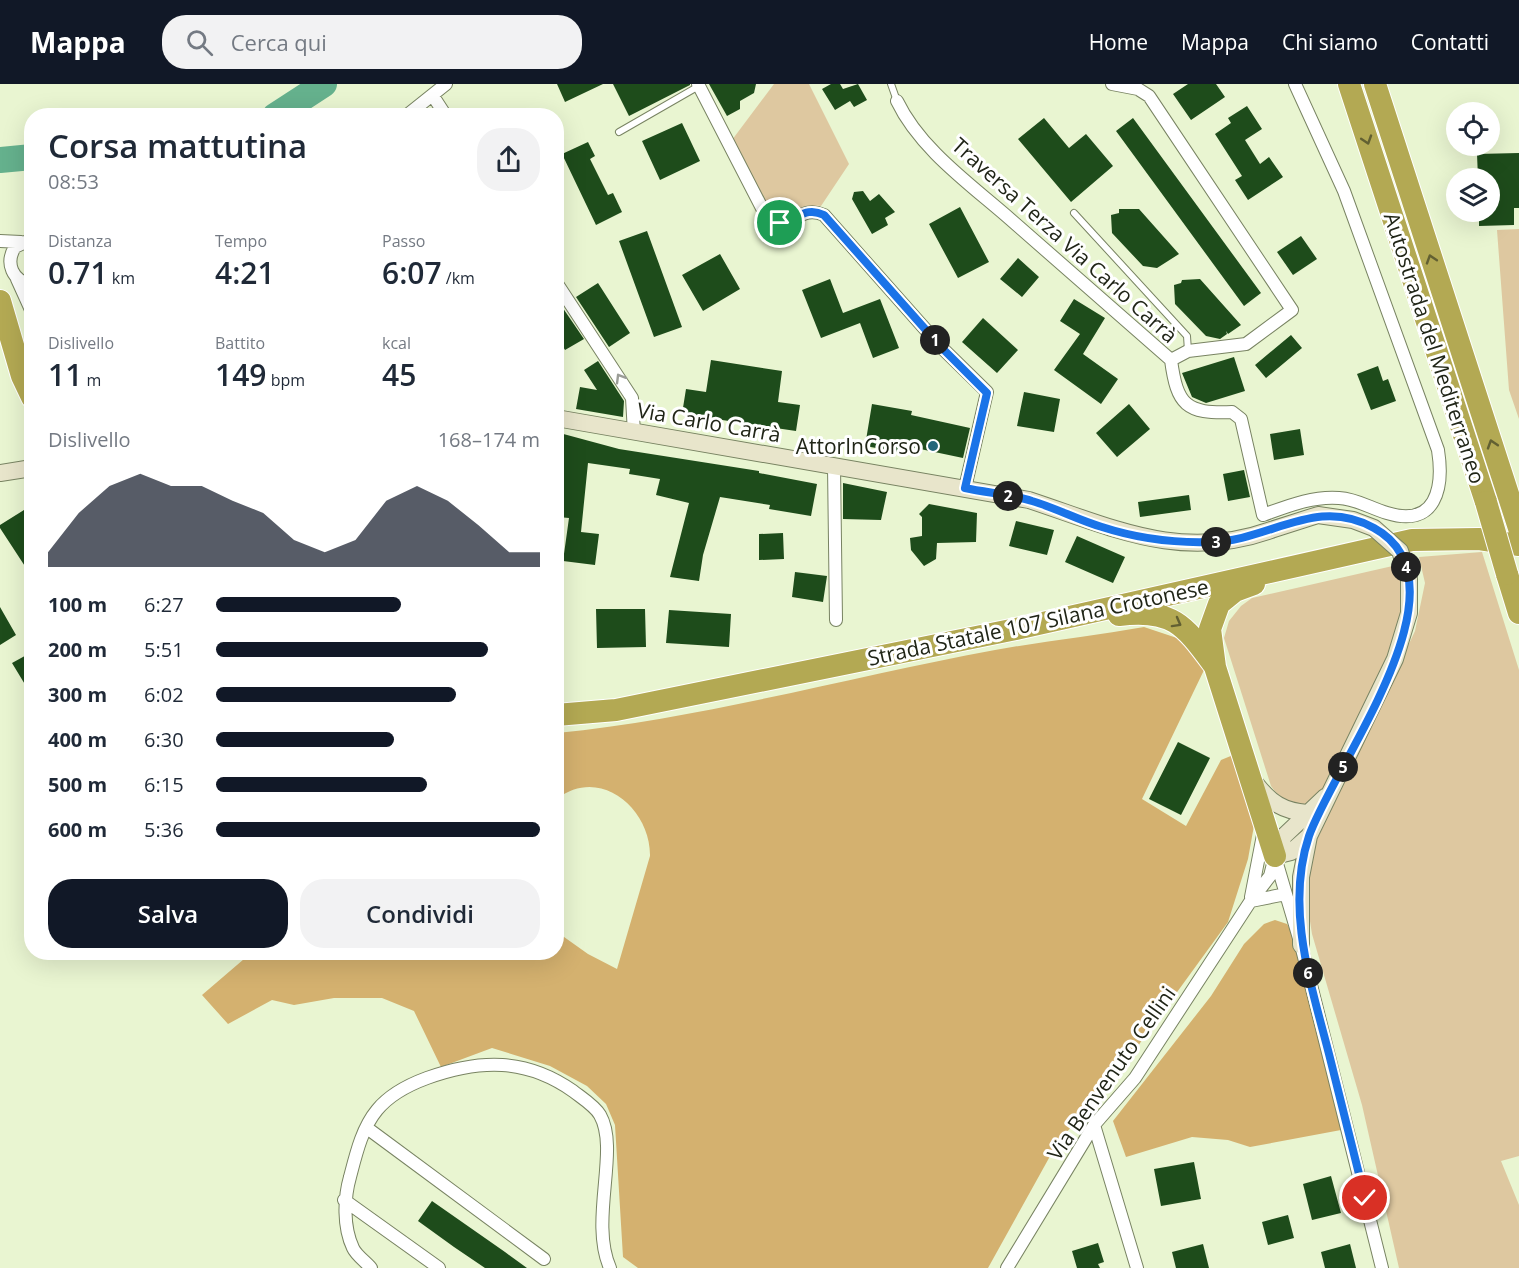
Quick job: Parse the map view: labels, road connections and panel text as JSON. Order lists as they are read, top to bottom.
{
  "streets": {
    "highway": ["Autostrada del Mediterraneo", "Strada Statale 107 Silana Crotonese"],
    "main road": ["Via Carlo Carrà"],
    "street": ["Traversa Terza Via Carlo Carrà", "Via Benvenuto Cellini"]
  },
  "crossings": [
    ["Via Carlo Carrà", "Via Benvenuto Cellini"]
  ],
  "places": ["AttorInCorso"],
  "page": {
    "header": "Mappa",
    "search": "Cerca qui",
    "nav": [
      "Home",
      "Mappa",
      "Chi siamo",
      "Contatti"
    ],
    "heading": ["Corsa mattutina", "08:53"],
    "stats": [
      ["Distanza", "0.71 km"],
      ["Tempo", "4:21"],
      ["Passo", "6:07 /km"],
      ["Dislivello", "11 m"],
      ["Battito", "149 bpm"],
      ["kcal", "45"]
    ],
    "pins": [
      "1",
      "2",
      "3",
      "4",
      "5",
      "6"
    ],
    "chart": ["Dislivello", "168–174 m"],
    "list": [
      {
        "name": "100 m",
        "note": "6:27"
      },
      {
        "name": "200 m",
        "note": "5:51"
      },
      {
        "name": "300 m",
        "note": "6:02"
      },
      {
        "name": "400 m",
        "note": "6:30"
      },
      {
        "name": "500 m",
        "note": "6:15"
      },
      {
        "name": "600 m",
        "note": "5:36"
      }
    ],
    "buttons": ["Salva", "Condividi"]
  }
}
